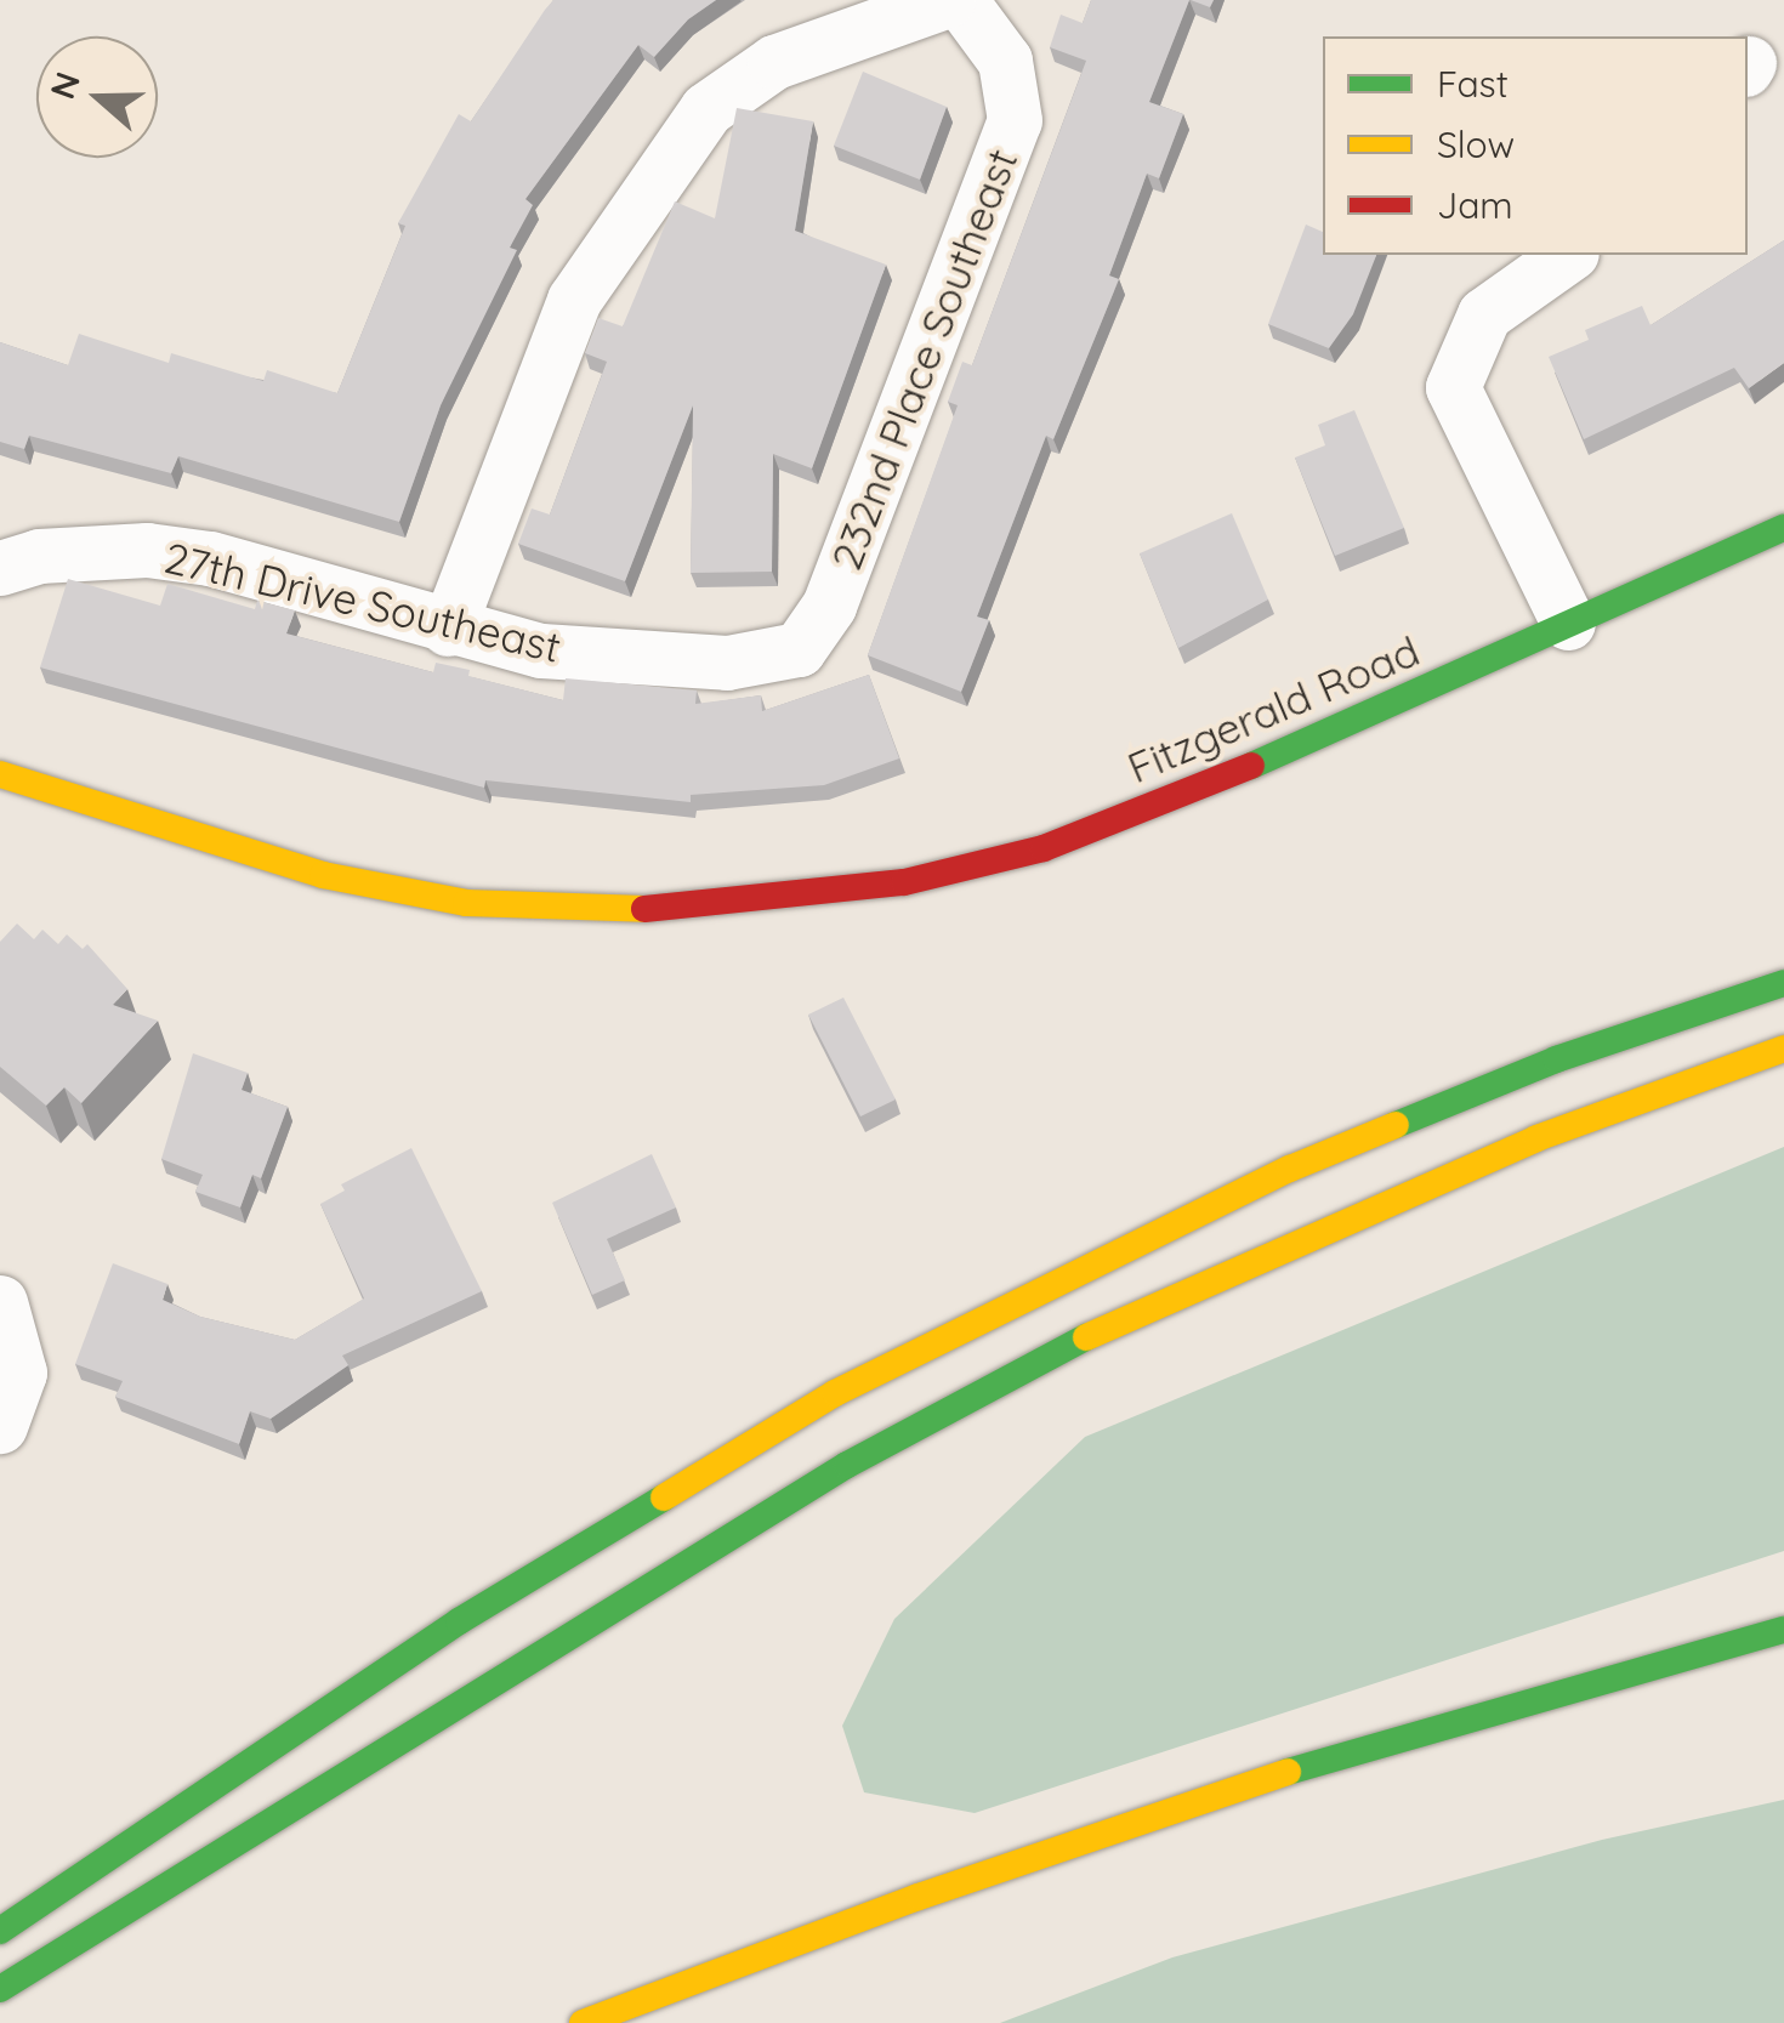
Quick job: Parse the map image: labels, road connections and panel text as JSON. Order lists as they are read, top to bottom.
{
  "streets": {
    "main road": ["Fitzgerald Road"],
    "street": ["232nd Place Southeast", "27th Drive Southeast"]
  },
  "crossings": [
    ["232nd Place Southeast", "27th Drive Southeast"]
  ],
  "legend": ["Fast", "Slow", "Jam"],
  "north": "left"
}
